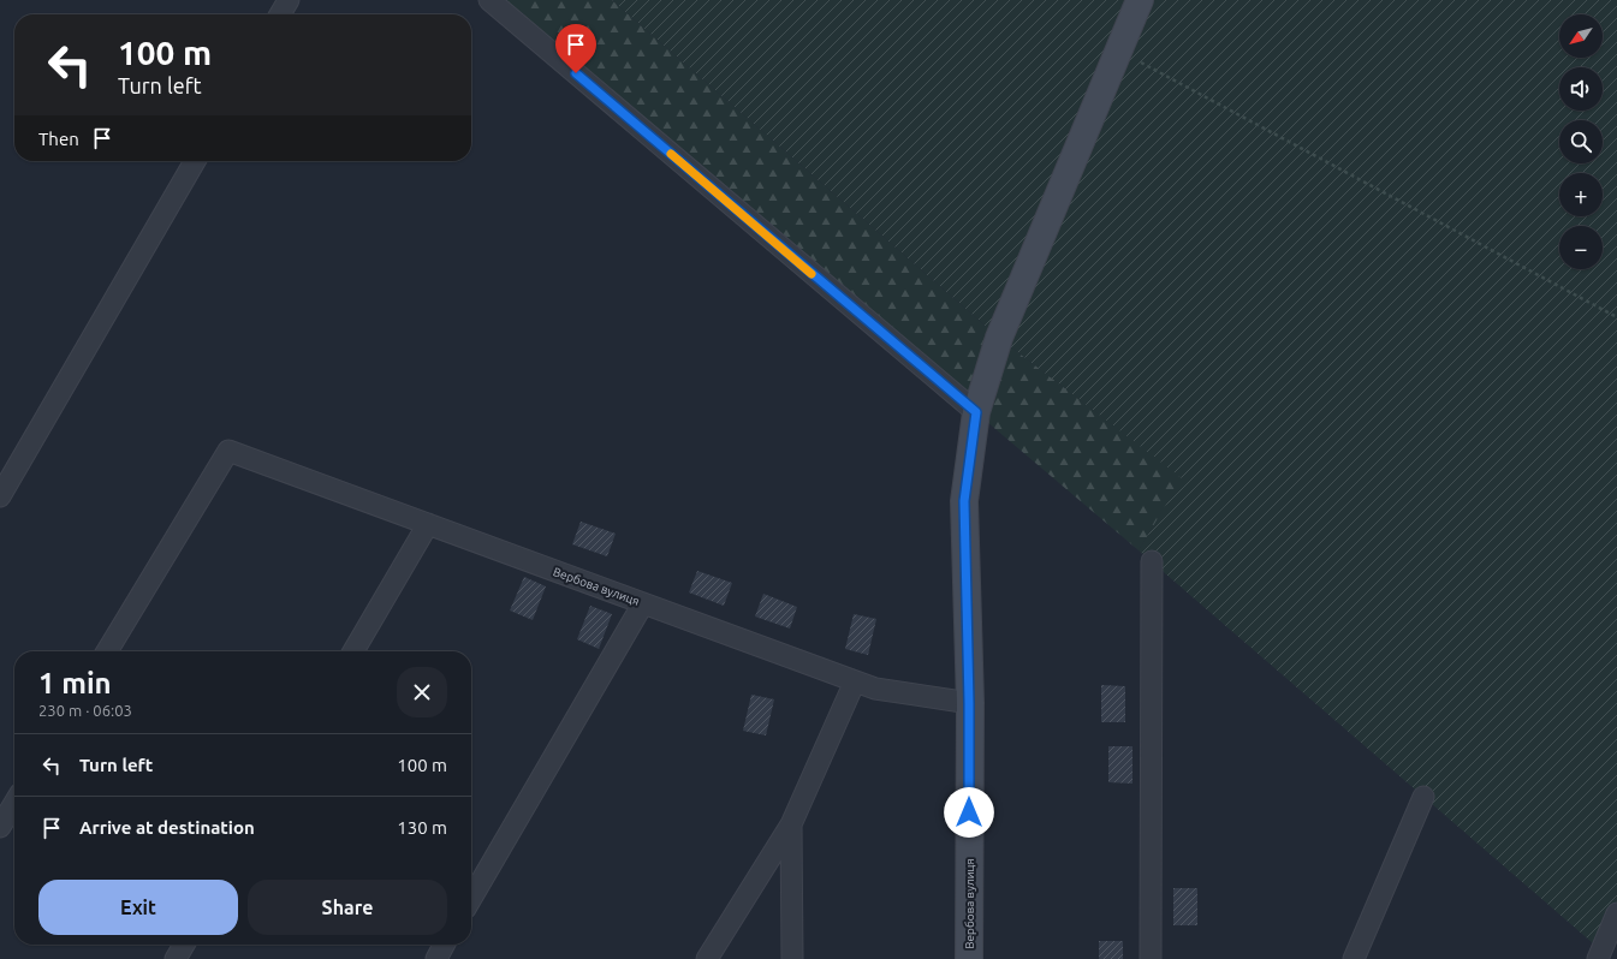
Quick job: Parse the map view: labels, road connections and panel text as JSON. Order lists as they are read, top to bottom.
{
  "streets": {
    "street": ["Вербова вулиця"]
  },
  "north": "bottom left",
  "page": {
    "map_buttons": ["+", "−"],
    "turn": ["100 m", "Turn left"],
    "then": "Then",
    "heading": ["1 min", "230 m · 06:03"],
    "list": [
      {
        "name": "Turn left",
        "value": "100 m"
      },
      {
        "name": "Arrive at destination",
        "value": "130 m"
      }
    ],
    "buttons": ["Exit", "Share"]
  }
}
